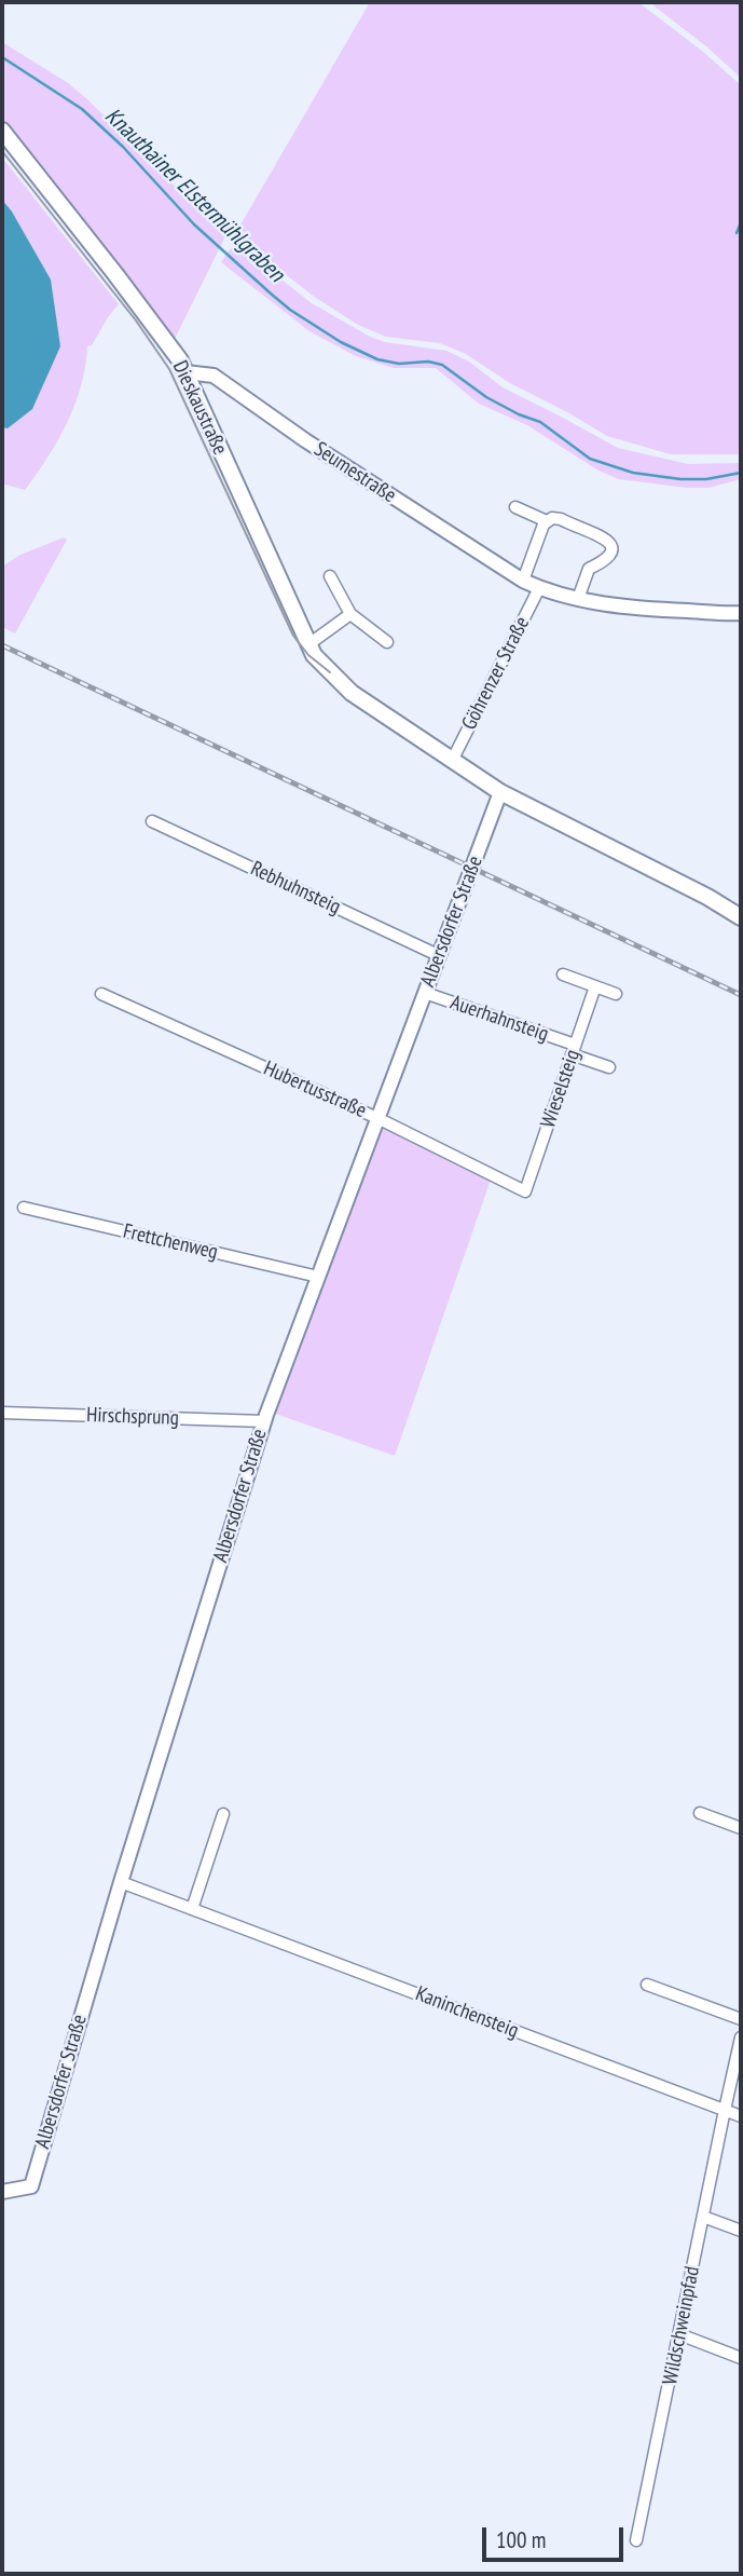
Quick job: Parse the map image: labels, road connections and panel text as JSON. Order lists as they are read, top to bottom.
{
  "streets": {
    "main road": ["Dieskaustraße"],
    "street": [
      "Seumestraße",
      "Göhrenzer Straße",
      "Rebhuhnsteig",
      "Albersdorfer Straße",
      "Auerhahnsteig",
      "Wieselsteig",
      "Hubertusstraße",
      "Frettchenweg",
      "Hirschsprung",
      "Kaninchensteig",
      "Wildschweinpfad"
    ]
  },
  "crossings": [
    ["Dieskaustraße", "Seumestraße"],
    ["Dieskaustraße", "Göhrenzer Straße"],
    ["Dieskaustraße", "Albersdorfer Straße"],
    ["Seumestraße", "Göhrenzer Straße"],
    ["Rebhuhnsteig", "Albersdorfer Straße"],
    ["Albersdorfer Straße", "Auerhahnsteig"],
    ["Albersdorfer Straße", "Hubertusstraße"],
    ["Albersdorfer Straße", "Frettchenweg"],
    ["Albersdorfer Straße", "Hirschsprung"],
    ["Albersdorfer Straße", "Kaninchensteig"],
    ["Auerhahnsteig", "Wieselsteig"],
    ["Wieselsteig", "Hubertusstraße"],
    ["Kaninchensteig", "Wildschweinpfad"]
  ],
  "water": ["Knauthainer Elstermühlgraben"],
  "scale_bar": "100 m"
}
